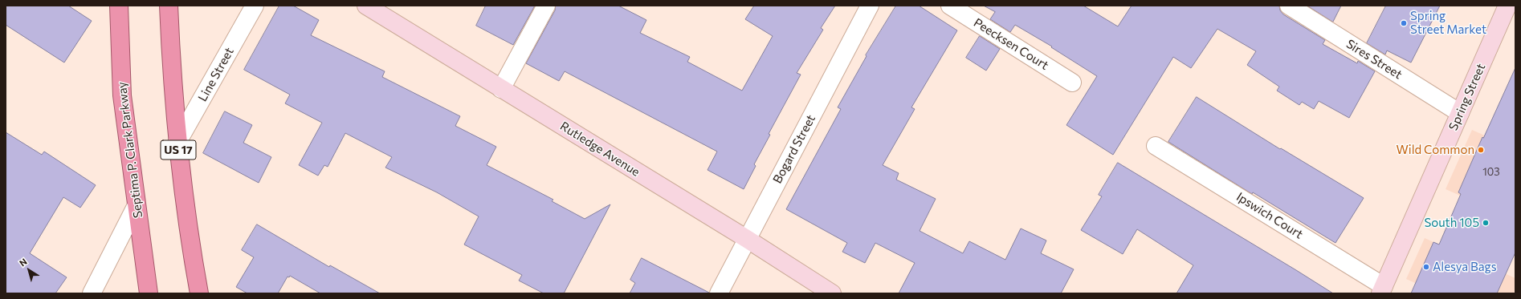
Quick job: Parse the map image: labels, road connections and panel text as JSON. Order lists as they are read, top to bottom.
{
  "streets": {
    "highway": ["Septima P. Clark Parkway", "US 17"],
    "main road": ["Spring Street", "Rutledge Avenue"],
    "street": [
      "Peecksen Court",
      "Sires Street",
      "Line Street",
      "Bogard Street",
      "Ipswich Court"
    ]
  },
  "crossings": [
    ["Sires Street", "Spring Street"],
    ["Line Street", "US 17"],
    ["Spring Street", "Ipswich Court"],
    ["Rutledge Avenue", "Bogard Street"]
  ],
  "places": [
    "Spring Street Market",
    "Wild Common",
    "South 105",
    "Alesya Bags"
  ],
  "house_numbers": ["103"],
  "north": "top left"
}
